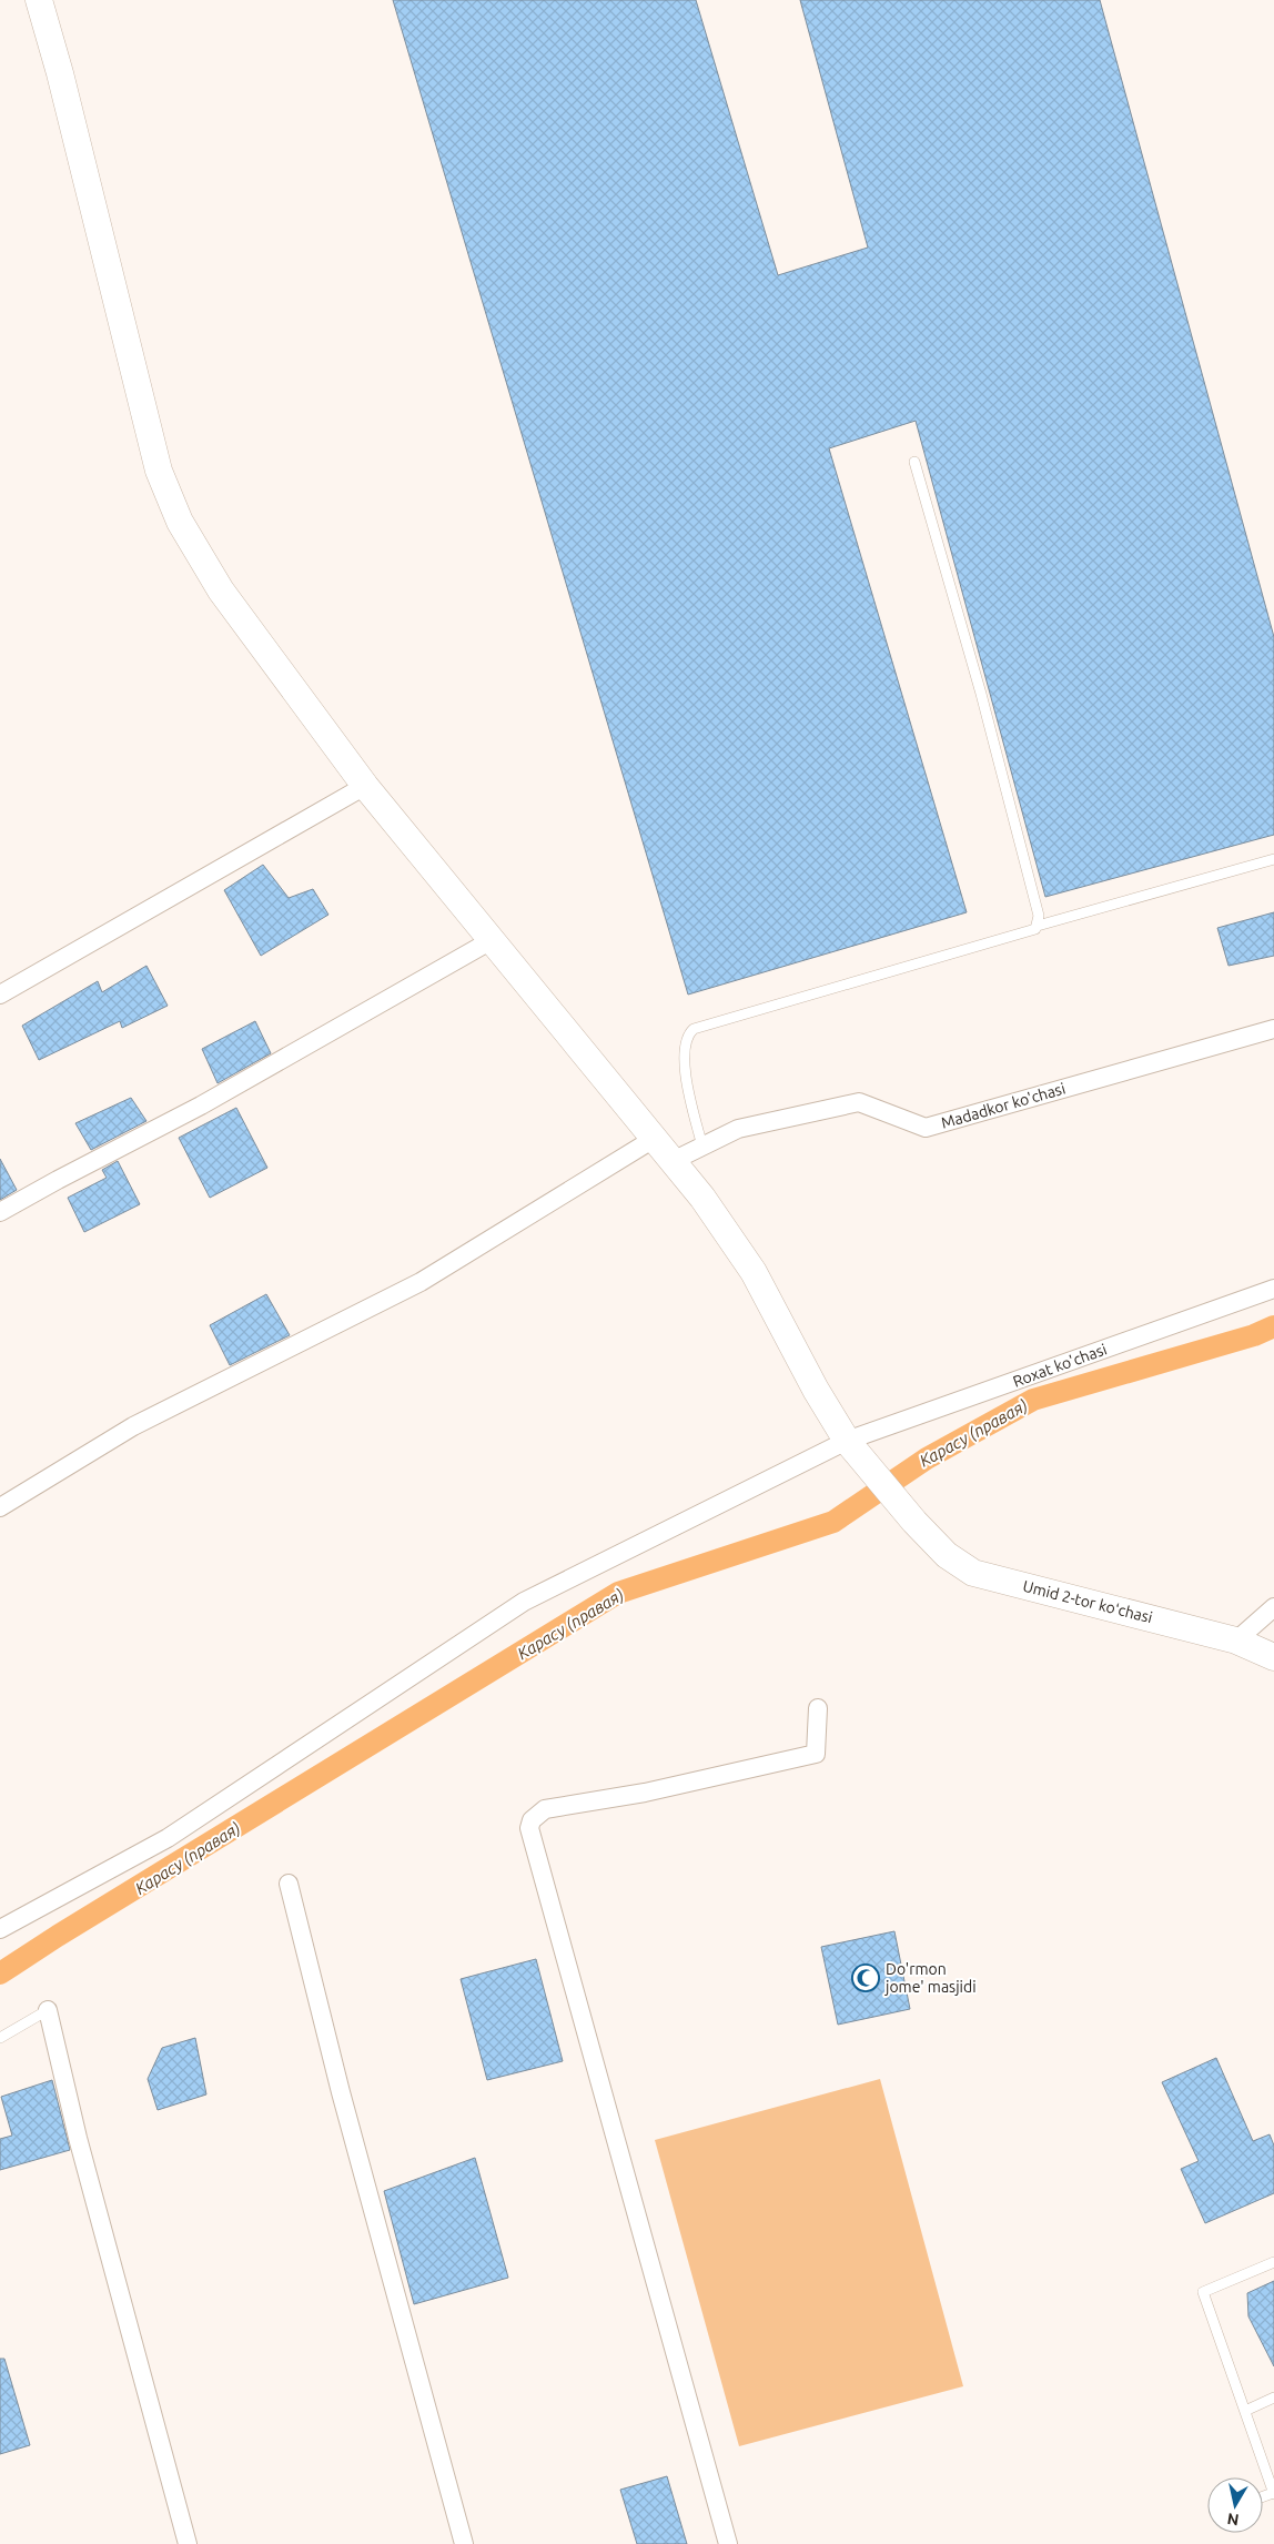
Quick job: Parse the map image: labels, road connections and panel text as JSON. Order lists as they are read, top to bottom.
{
  "streets": {
    "main road": ["Umid 2-tor koʻchasi"],
    "street": ["Madadkor ko'chasi", "Roxat ko'chasi"]
  },
  "crossings": [
    ["Madadkor ko'chasi", "Umid 2-tor koʻchasi"],
    ["Roxat ko'chasi", "Umid 2-tor koʻchasi"]
  ],
  "water": ["Карасу (правая)"],
  "places": {
    "mosque": ["Do'rmon jome' masjidi"]
  },
  "north": "bottom"
}
